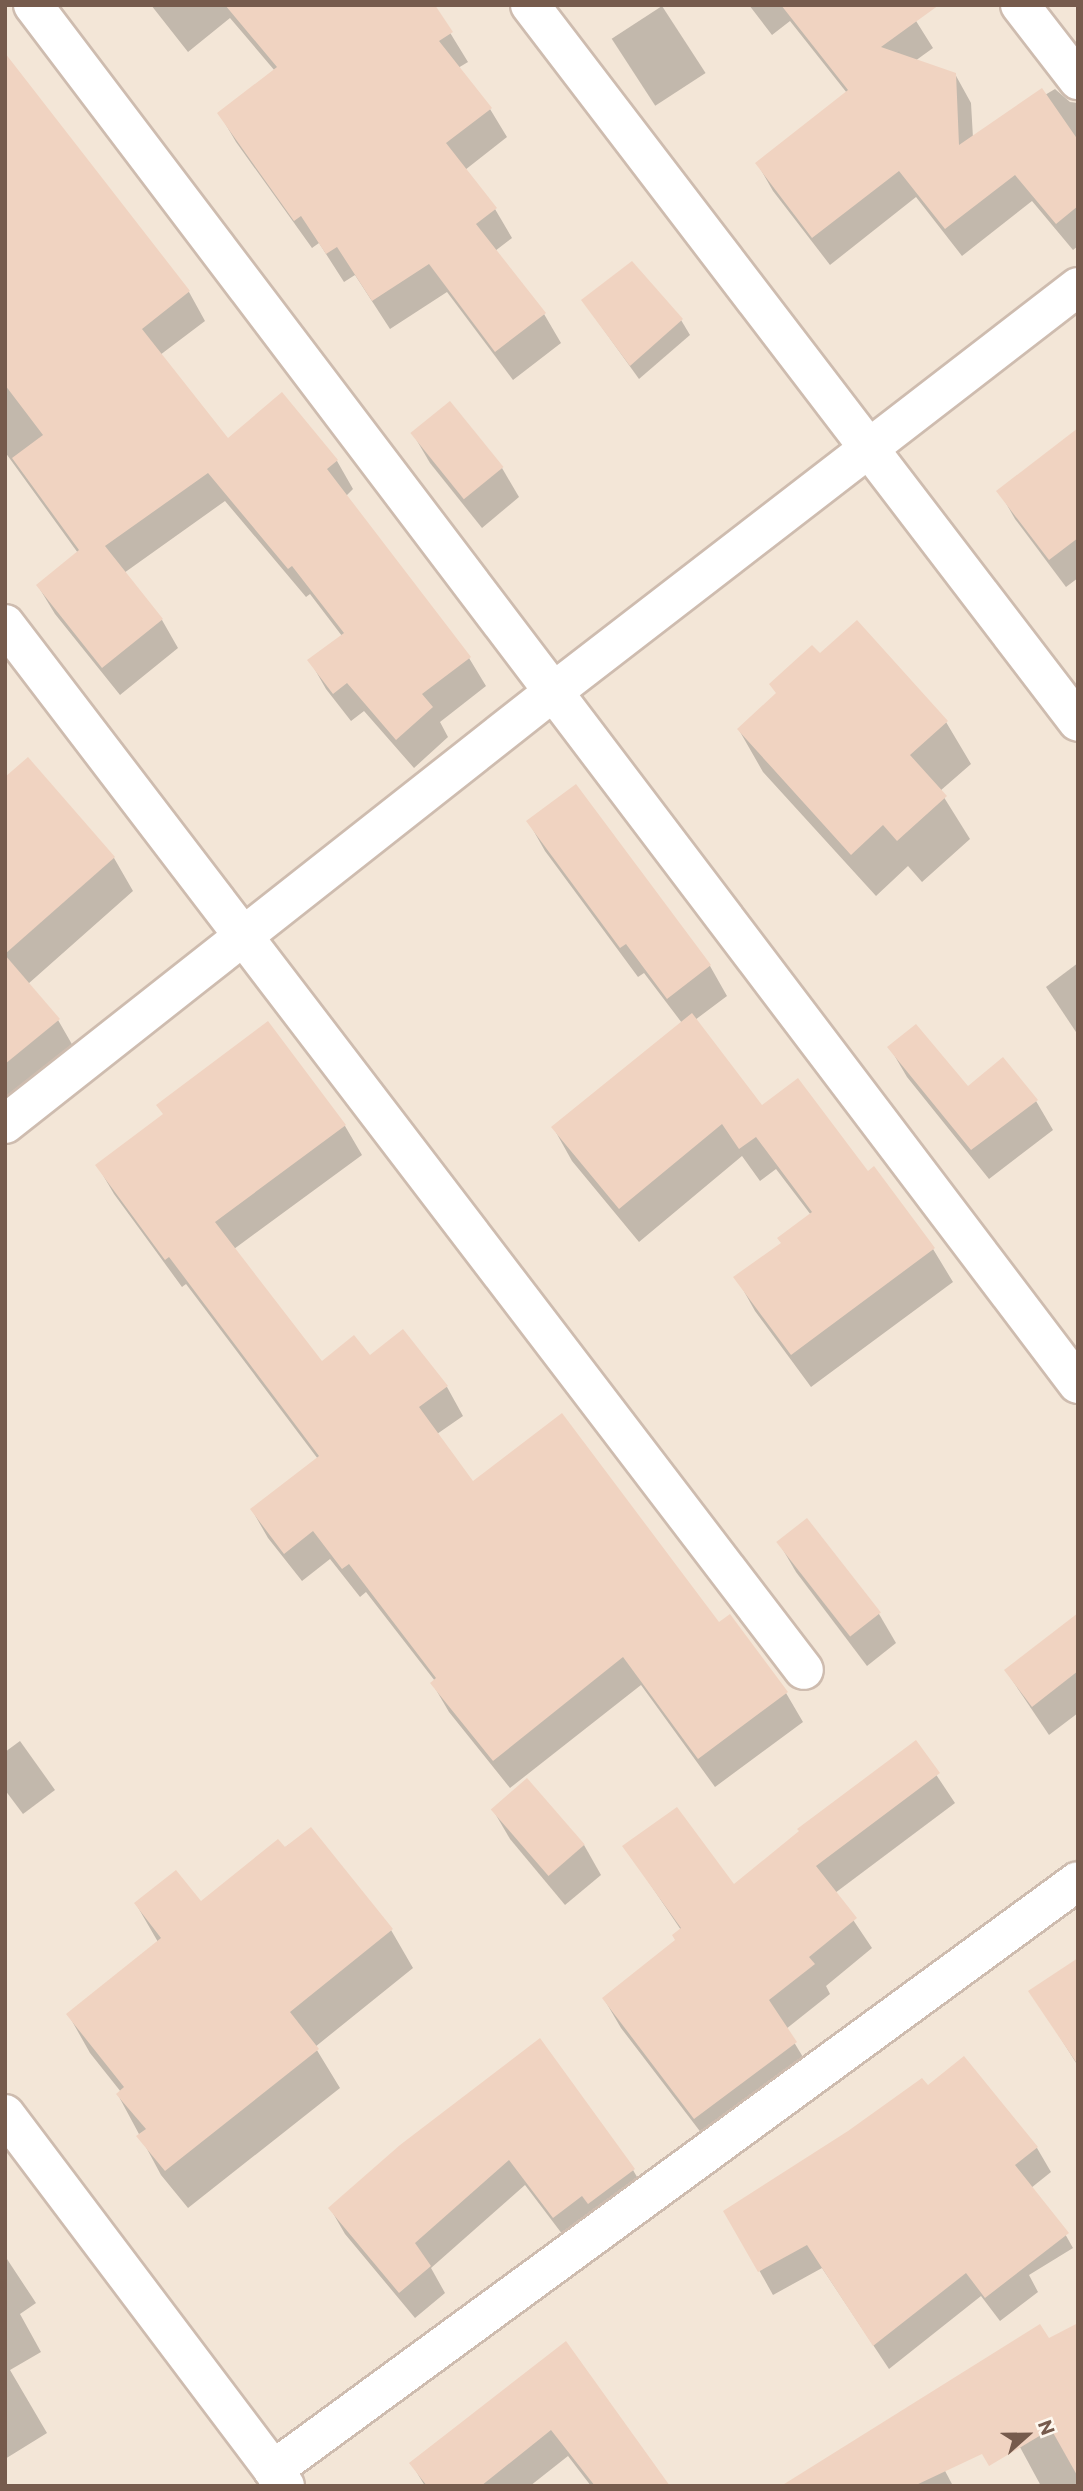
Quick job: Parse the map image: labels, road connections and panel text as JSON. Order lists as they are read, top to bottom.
{
  "north": "right"
}
